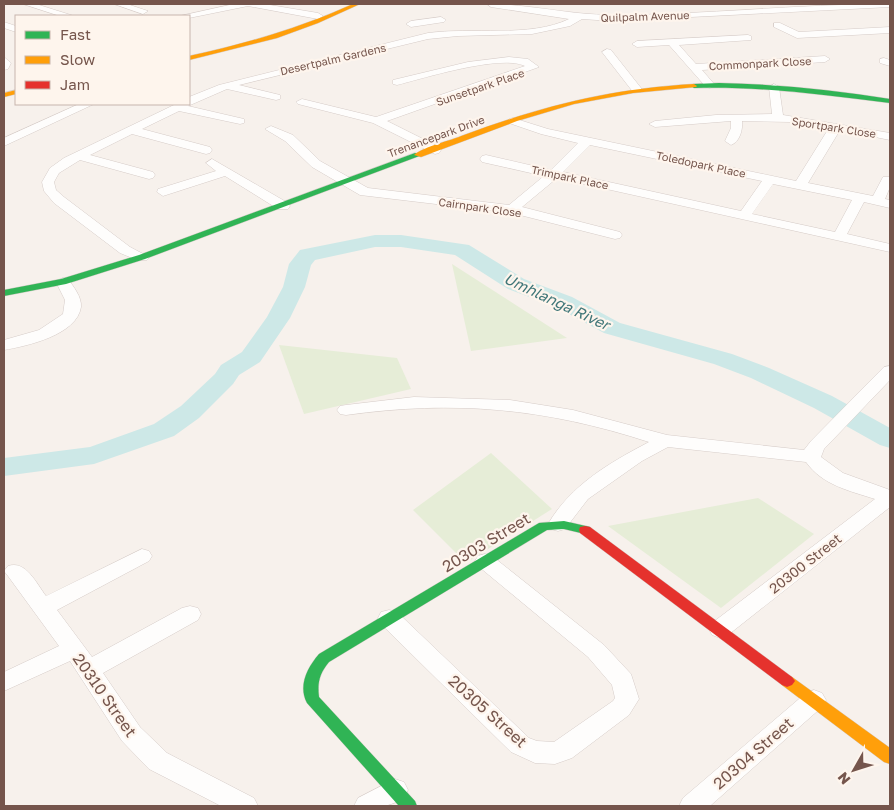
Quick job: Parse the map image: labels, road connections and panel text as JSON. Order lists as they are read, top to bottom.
{
  "streets": {
    "street": [
      "Quilpalm Avenue",
      "Desertpalm Gardens",
      "Commonpark Close",
      "Sunsetpark Place",
      "Sportpark Close",
      "Trenancepark Drive",
      "Toledopark Place",
      "Trimpark Place",
      "Cairnpark Close",
      "20303 Street",
      "20300 Street",
      "20310 Street",
      "20305 Street",
      "20304 Street"
    ]
  },
  "crossings": [
    ["Quilpalm Avenue", "Desertpalm Gardens"],
    ["Desertpalm Gardens", "Trenancepark Drive"],
    ["Sportpark Close", "Trenancepark Drive"],
    ["Trenancepark Drive", "Toledopark Place"],
    ["Trenancepark Drive", "Cairnpark Close"],
    ["20303 Street", "20300 Street"],
    ["20303 Street", "20305 Street"],
    ["20303 Street", "20304 Street"]
  ],
  "water": ["Umhlanga River"],
  "legend": ["Fast", "Slow", "Jam"],
  "north": "bottom left"
}
